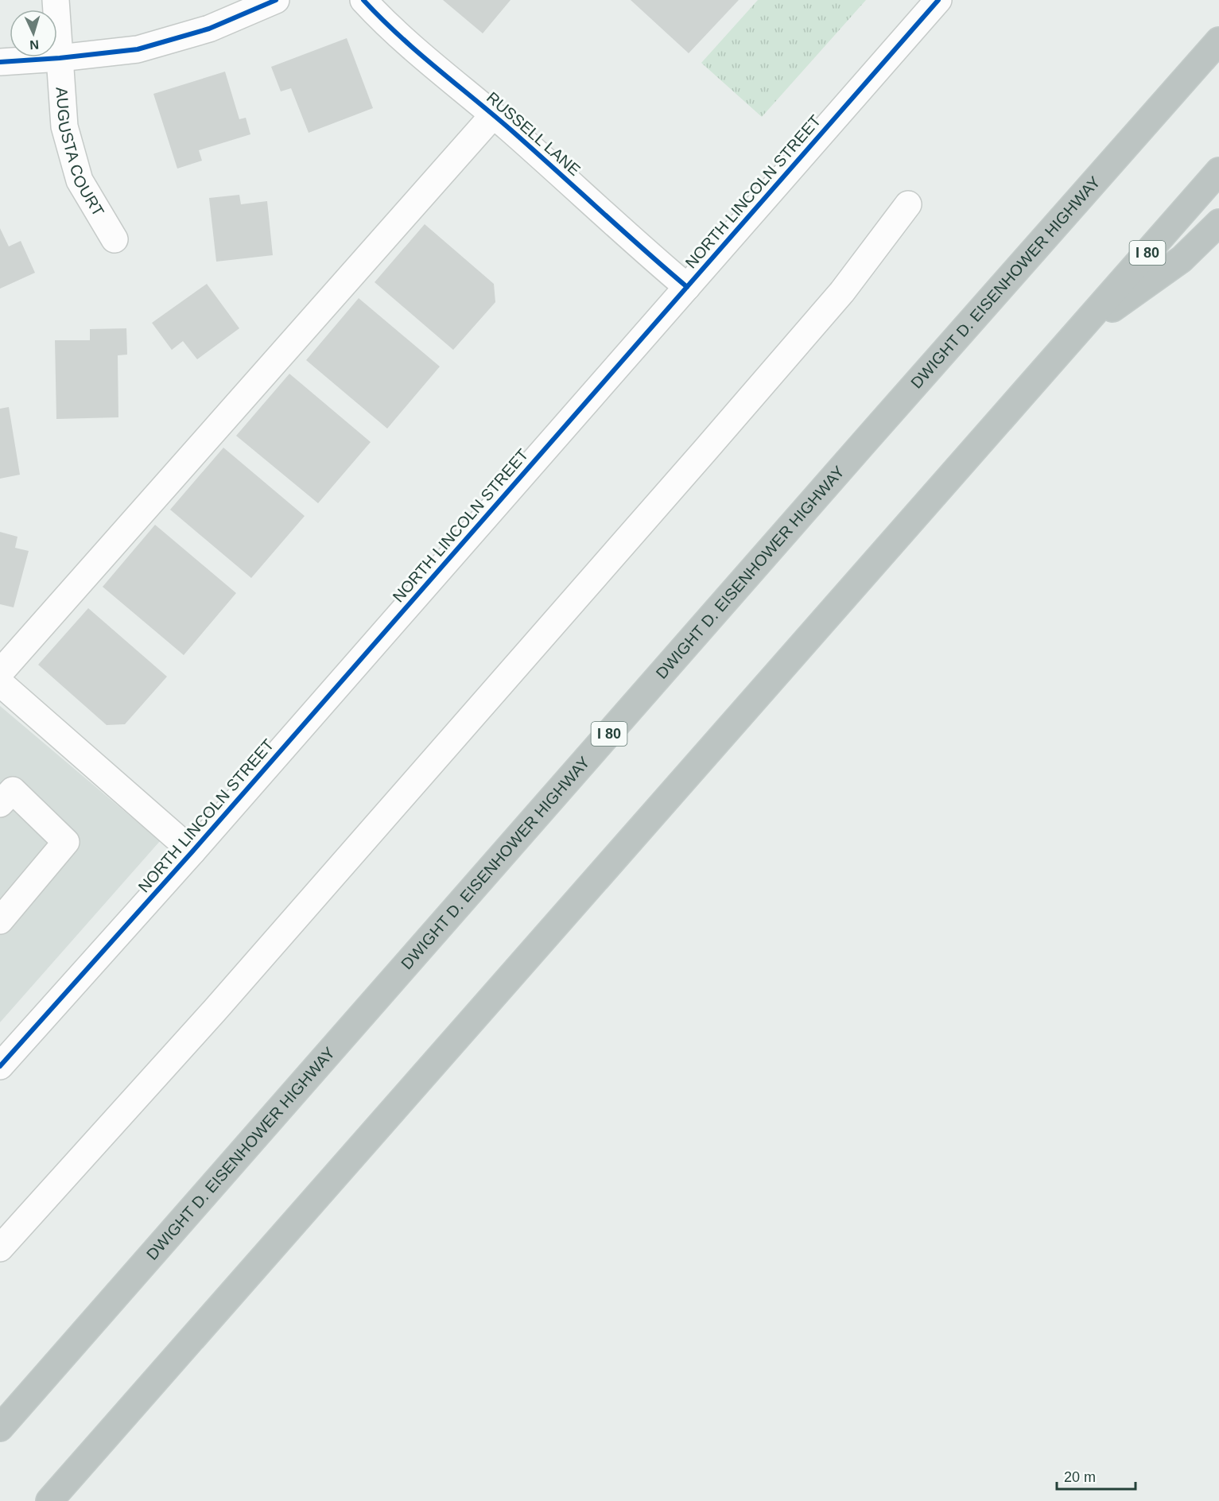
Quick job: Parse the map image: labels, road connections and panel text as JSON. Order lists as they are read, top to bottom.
{
  "streets": {
    "highway": ["I 80", "DWIGHT D. EISENHOWER HIGHWAY"],
    "street": ["RUSSELL LANE", "AUGUSTA COURT", "NORTH LINCOLN STREET"]
  },
  "crossings": [
    ["RUSSELL LANE", "NORTH LINCOLN STREET"]
  ],
  "scale_bar": "20 m",
  "north": "bottom"
}
